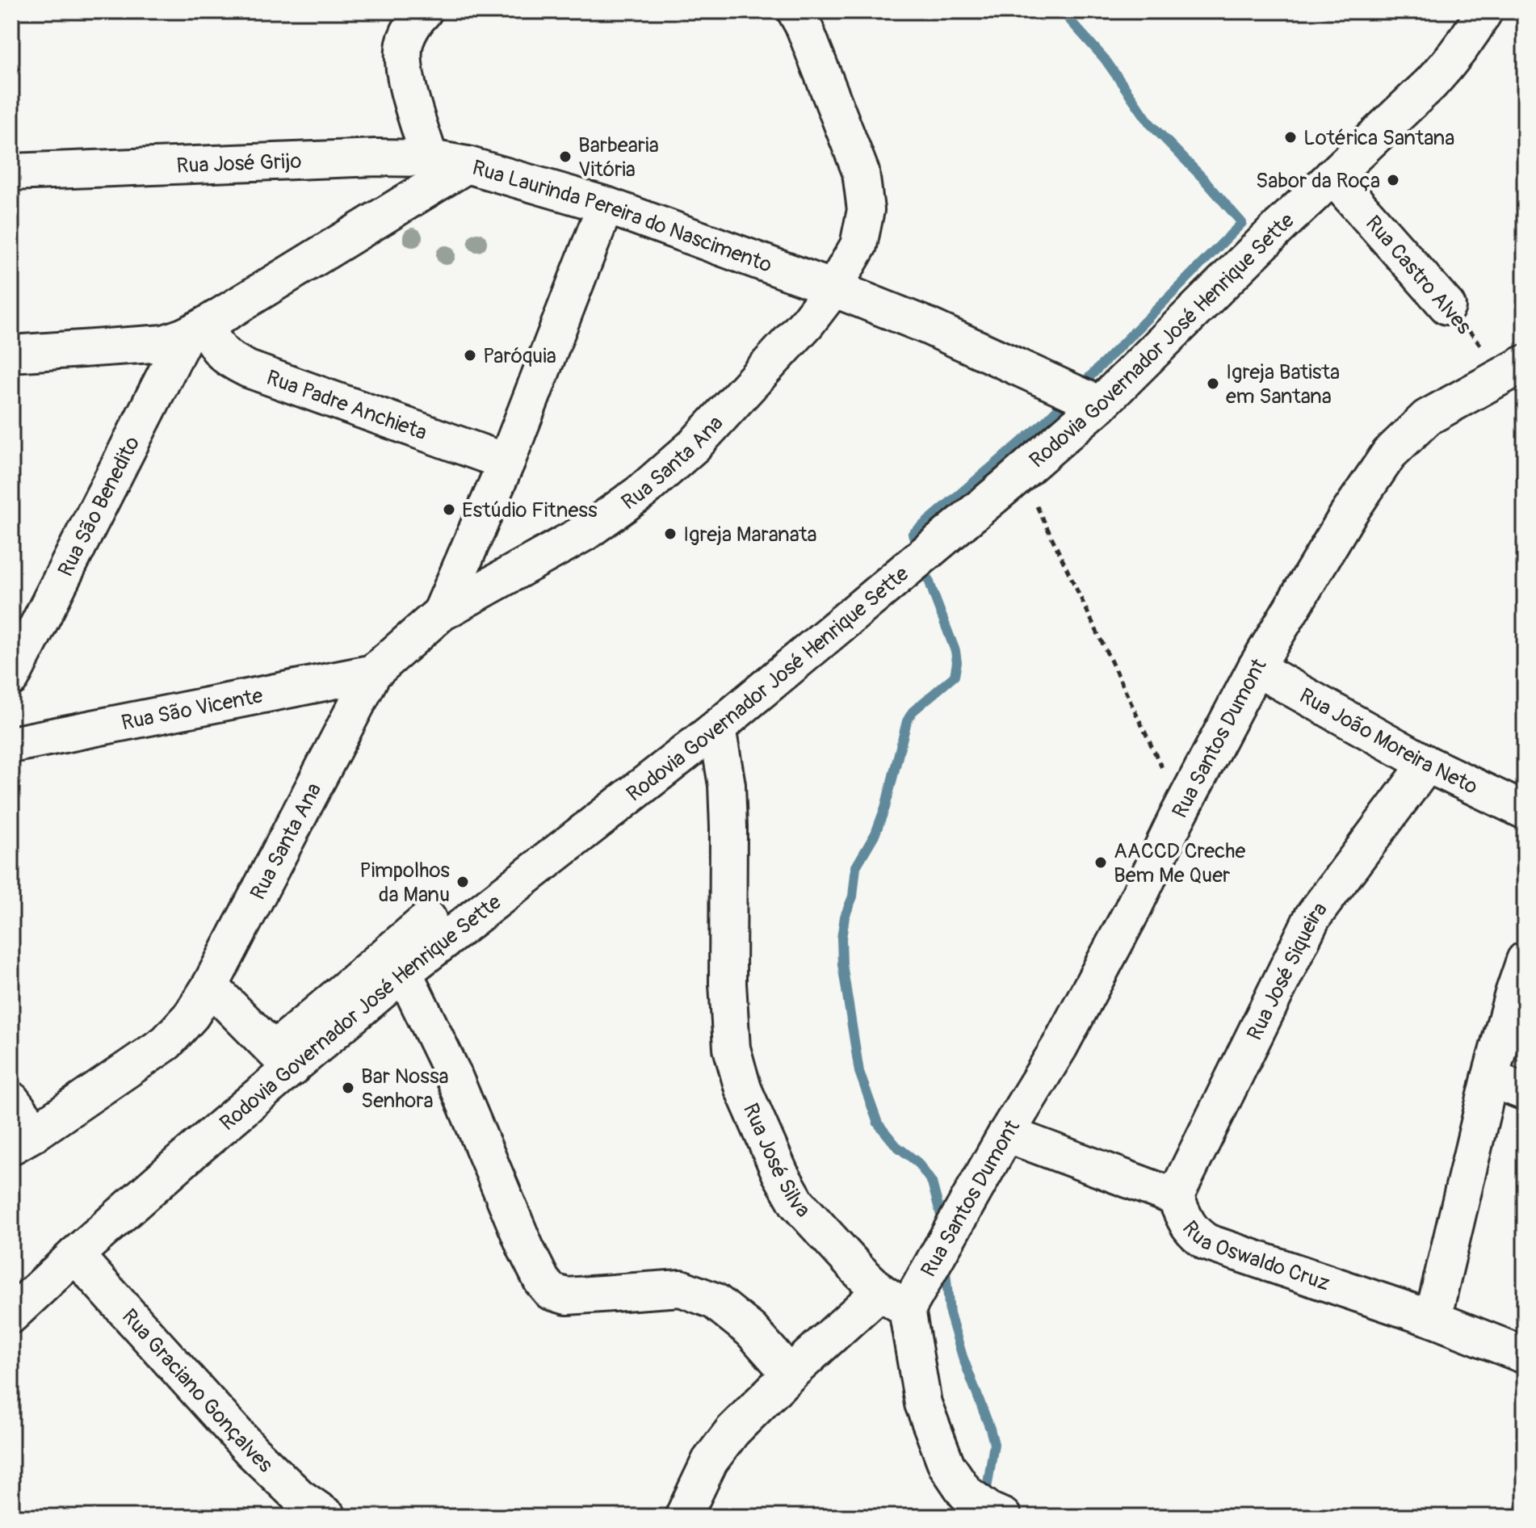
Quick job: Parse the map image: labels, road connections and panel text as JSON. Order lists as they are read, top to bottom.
{
  "streets": {
    "street": [
      "Rua José Grijo",
      "Rua Laurinda Pereira do Nascimento",
      "Rua Castro Alves",
      "Rodovia Governador José Henrique Sette",
      "Rua Padre Anchieta",
      "Rua Santa Ana",
      "Rua São Benedito",
      "Rua São Vicente",
      "Rua Santos Dumont",
      "Rua João Moreira Neto",
      "Rua José Siqueira",
      "Rua José Silva",
      "Rua Oswaldo Cruz",
      "Rua Graciano Gonçalves"
    ]
  },
  "crossings": [
    ["Rua José Grijo", "Rua Laurinda Pereira do Nascimento"],
    ["Rua Laurinda Pereira do Nascimento", "Rodovia Governador José Henrique Sette"],
    ["Rua Laurinda Pereira do Nascimento", "Rua Padre Anchieta"],
    ["Rua Laurinda Pereira do Nascimento", "Rua Santa Ana"],
    ["Rua Laurinda Pereira do Nascimento", "Rua São Benedito"],
    ["Rua Castro Alves", "Rodovia Governador José Henrique Sette"],
    ["Rua Castro Alves", "Rua Santos Dumont"],
    ["Rodovia Governador José Henrique Sette", "Rua José Silva"],
    ["Rodovia Governador José Henrique Sette", "Rua Graciano Gonçalves"],
    ["Rua Padre Anchieta", "Rua Santa Ana"],
    ["Rua Padre Anchieta", "Rua São Benedito"],
    ["Rua Santa Ana", "Rua São Vicente"],
    ["Rua Santos Dumont", "Rua João Moreira Neto"],
    ["Rua Santos Dumont", "Rua José Silva"],
    ["Rua Santos Dumont", "Rua Oswaldo Cruz"],
    ["Rua João Moreira Neto", "Rua José Siqueira"],
    ["Rua José Siqueira", "Rua Oswaldo Cruz"]
  ],
  "places": [
    "Lotérica Santana",
    "Barbearia Vitória",
    "Sabor da Roça",
    "Paróquia",
    "Igreja Batista em Santana",
    "Estúdio Fitness",
    "Igreja Maranata",
    "AACCD Creche Bem Me Quer",
    "Pimpolhos da Manu",
    "Bar Nossa Senhora"
  ]
}
